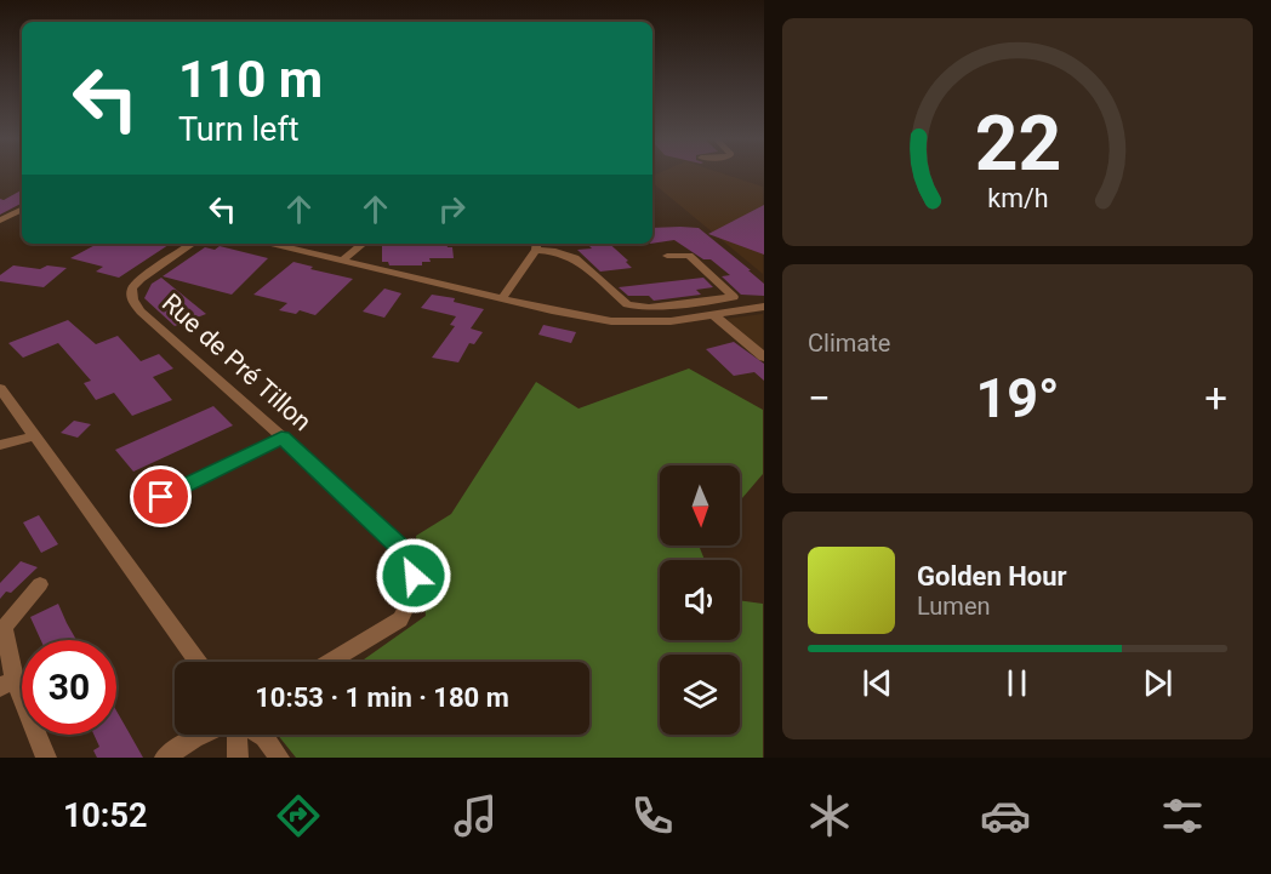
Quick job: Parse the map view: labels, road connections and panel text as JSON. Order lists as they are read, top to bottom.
{
  "streets": {
    "street": ["Rue de Pré Tillon"]
  },
  "north": "bottom",
  "page": {
    "turn": ["110 m", "Turn left"],
    "tile": "Climate",
    "heat": ["−", "19°", "+"],
    "song": ["Golden Hour", "Lumen"],
    "limit": "30",
    "trip": "10:53 · 1 min · 180 m",
    "tabs": "10:52",
    "gauge": ["22", "km/h"]
  }
}
